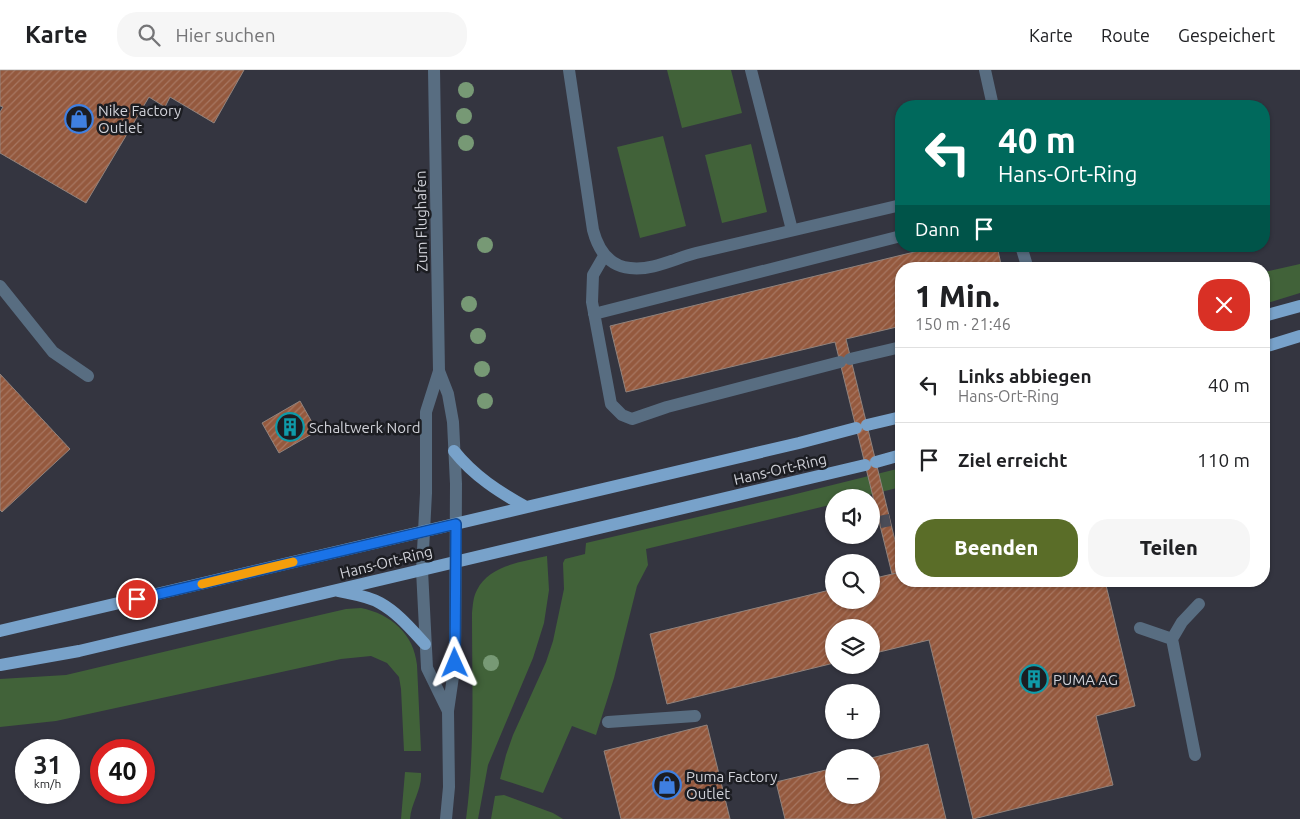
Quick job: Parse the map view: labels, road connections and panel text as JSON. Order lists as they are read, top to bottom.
{
  "streets": {
    "main road": ["Hans-Ort-Ring"],
    "street": ["Zum Flughafen"]
  },
  "crossings": [
    ["Zum Flughafen", "Hans-Ort-Ring"]
  ],
  "places": {
    "shop": ["Nike Factory Outlet", "Puma Factory Outlet"],
    "building": ["Schaltwerk Nord", "PUMA AG"]
  },
  "page": {
    "header": "Karte",
    "search": "Hier suchen",
    "nav": ["Karte", "Route", "Gespeichert"],
    "turn": ["40 m", "Hans-Ort-Ring"],
    "then": "Dann",
    "heading": ["1 Min.", "150 m · 21:46"],
    "list": [
      {
        "name": "Links abbiegen",
        "note": "Hans-Ort-Ring",
        "value": "40 m"
      },
      {
        "name": "Ziel erreicht",
        "value": "110 m"
      }
    ],
    "map_buttons": ["+", "−"],
    "buttons": ["Beenden", "Teilen"],
    "speed": "31 km/h",
    "limit": "40"
  }
}
